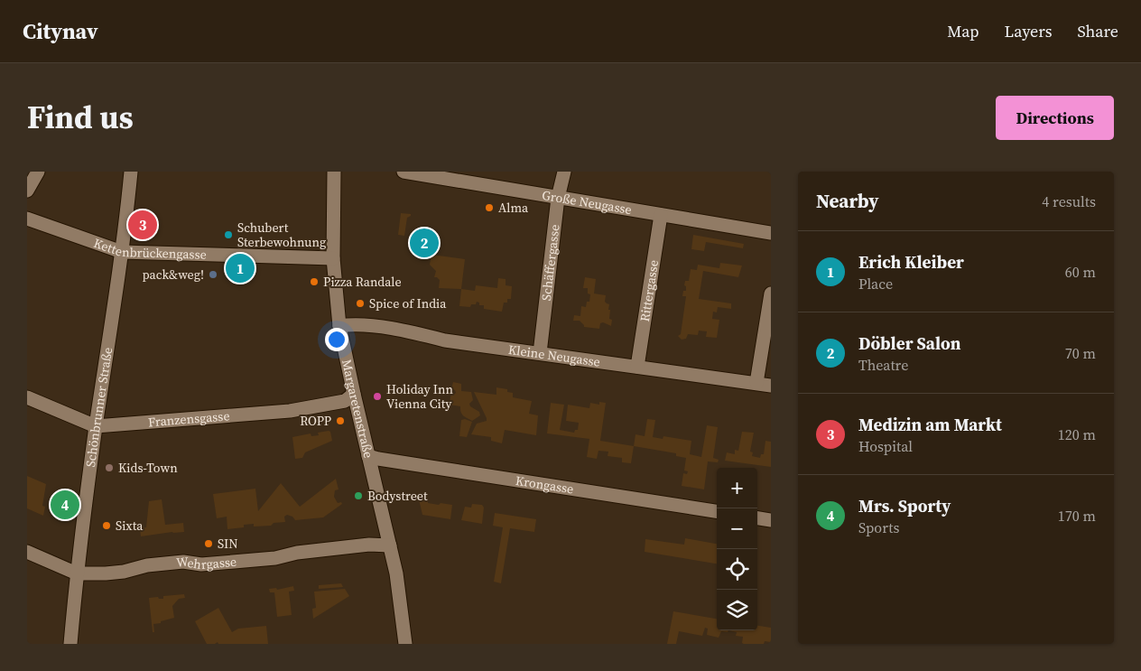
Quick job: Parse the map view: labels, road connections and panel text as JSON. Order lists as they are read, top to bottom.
{
  "streets": {
    "street": [
      "Große Neugasse",
      "Kettenbrückengasse",
      "Schäffergasse",
      "Rittergasse",
      "Kleine Neugasse",
      "Schönbrunner Straße",
      "Margaretenstraße",
      "Franzensgasse",
      "Krongasse",
      "Wehrgasse"
    ]
  },
  "crossings": [
    ["Große Neugasse", "Schäffergasse"],
    ["Große Neugasse", "Rittergasse"],
    ["Kettenbrückengasse", "Schönbrunner Straße"],
    ["Kettenbrückengasse", "Margaretenstraße"],
    ["Schäffergasse", "Kleine Neugasse"],
    ["Rittergasse", "Kleine Neugasse"],
    ["Kleine Neugasse", "Margaretenstraße"],
    ["Schönbrunner Straße", "Franzensgasse"],
    ["Schönbrunner Straße", "Wehrgasse"],
    ["Margaretenstraße", "Franzensgasse"],
    ["Margaretenstraße", "Krongasse"],
    ["Margaretenstraße", "Wehrgasse"]
  ],
  "places": [
    "Alma",
    "Schubert Sterbewohnung",
    "pack&weg!",
    "Pizza Randale",
    "Spice of India",
    "Holiday Inn Vienna City",
    "ROPP",
    "Kids-Town",
    "Bodystreet",
    "Sixta",
    "SIN"
  ],
  "page": {
    "header": "Citynav",
    "nav": ["Map", "Layers", "Share"],
    "title": "Find us",
    "buttons": "Directions",
    "heading": ["Nearby", "4 results"],
    "pins": [
      "3",
      "2",
      "1",
      "4"
    ],
    "list": [
      {
        "mark": "1",
        "name": "Erich Kleiber",
        "note": "Place",
        "value": "60 m"
      },
      {
        "mark": "2",
        "name": "Döbler Salon",
        "note": "Theatre",
        "value": "70 m"
      },
      {
        "mark": "3",
        "name": "Medizin am Markt",
        "note": "Hospital",
        "value": "120 m"
      },
      {
        "mark": "4",
        "name": "Mrs. Sporty",
        "note": "Sports",
        "value": "170 m"
      }
    ],
    "map_buttons": ["+", "−"]
  }
}
